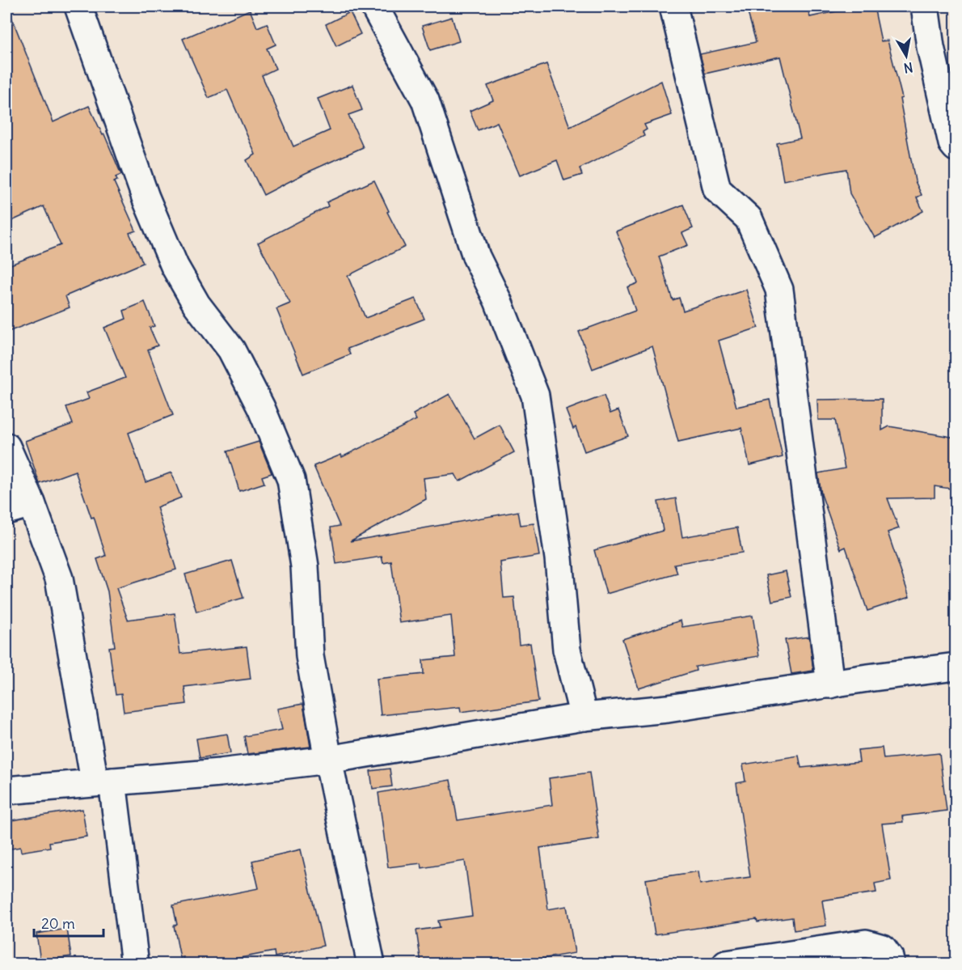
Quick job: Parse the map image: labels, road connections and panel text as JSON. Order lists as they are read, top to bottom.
{
  "scale_bar": "20 m",
  "north": "bottom"
}
